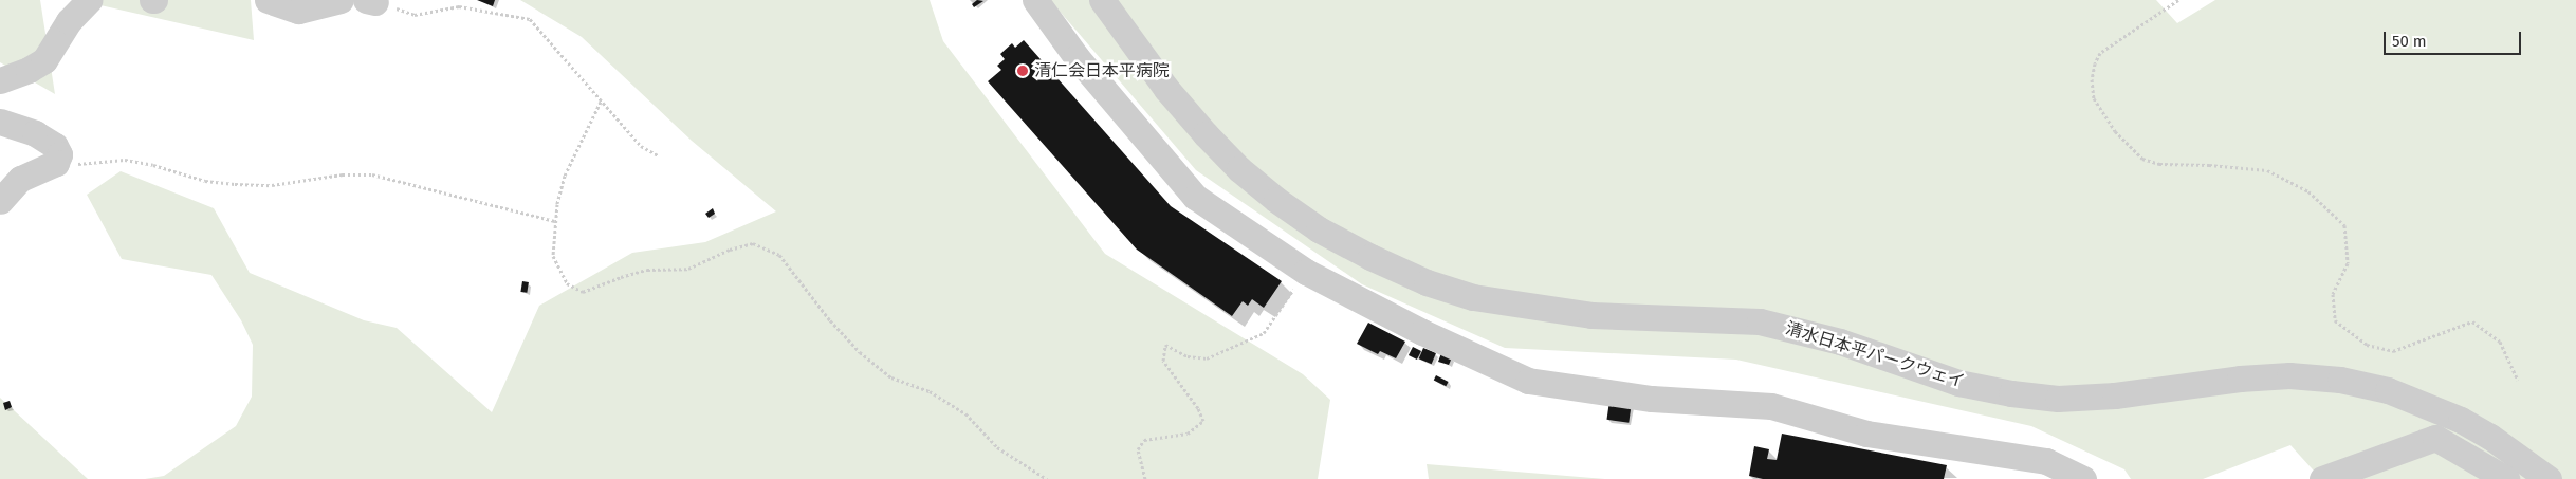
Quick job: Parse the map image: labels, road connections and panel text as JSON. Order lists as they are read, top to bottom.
{
  "streets": {
    "street": ["清水日本平パークウェイ"]
  },
  "places": ["清仁会日本平病院"],
  "scale_bar": "50 m"
}
